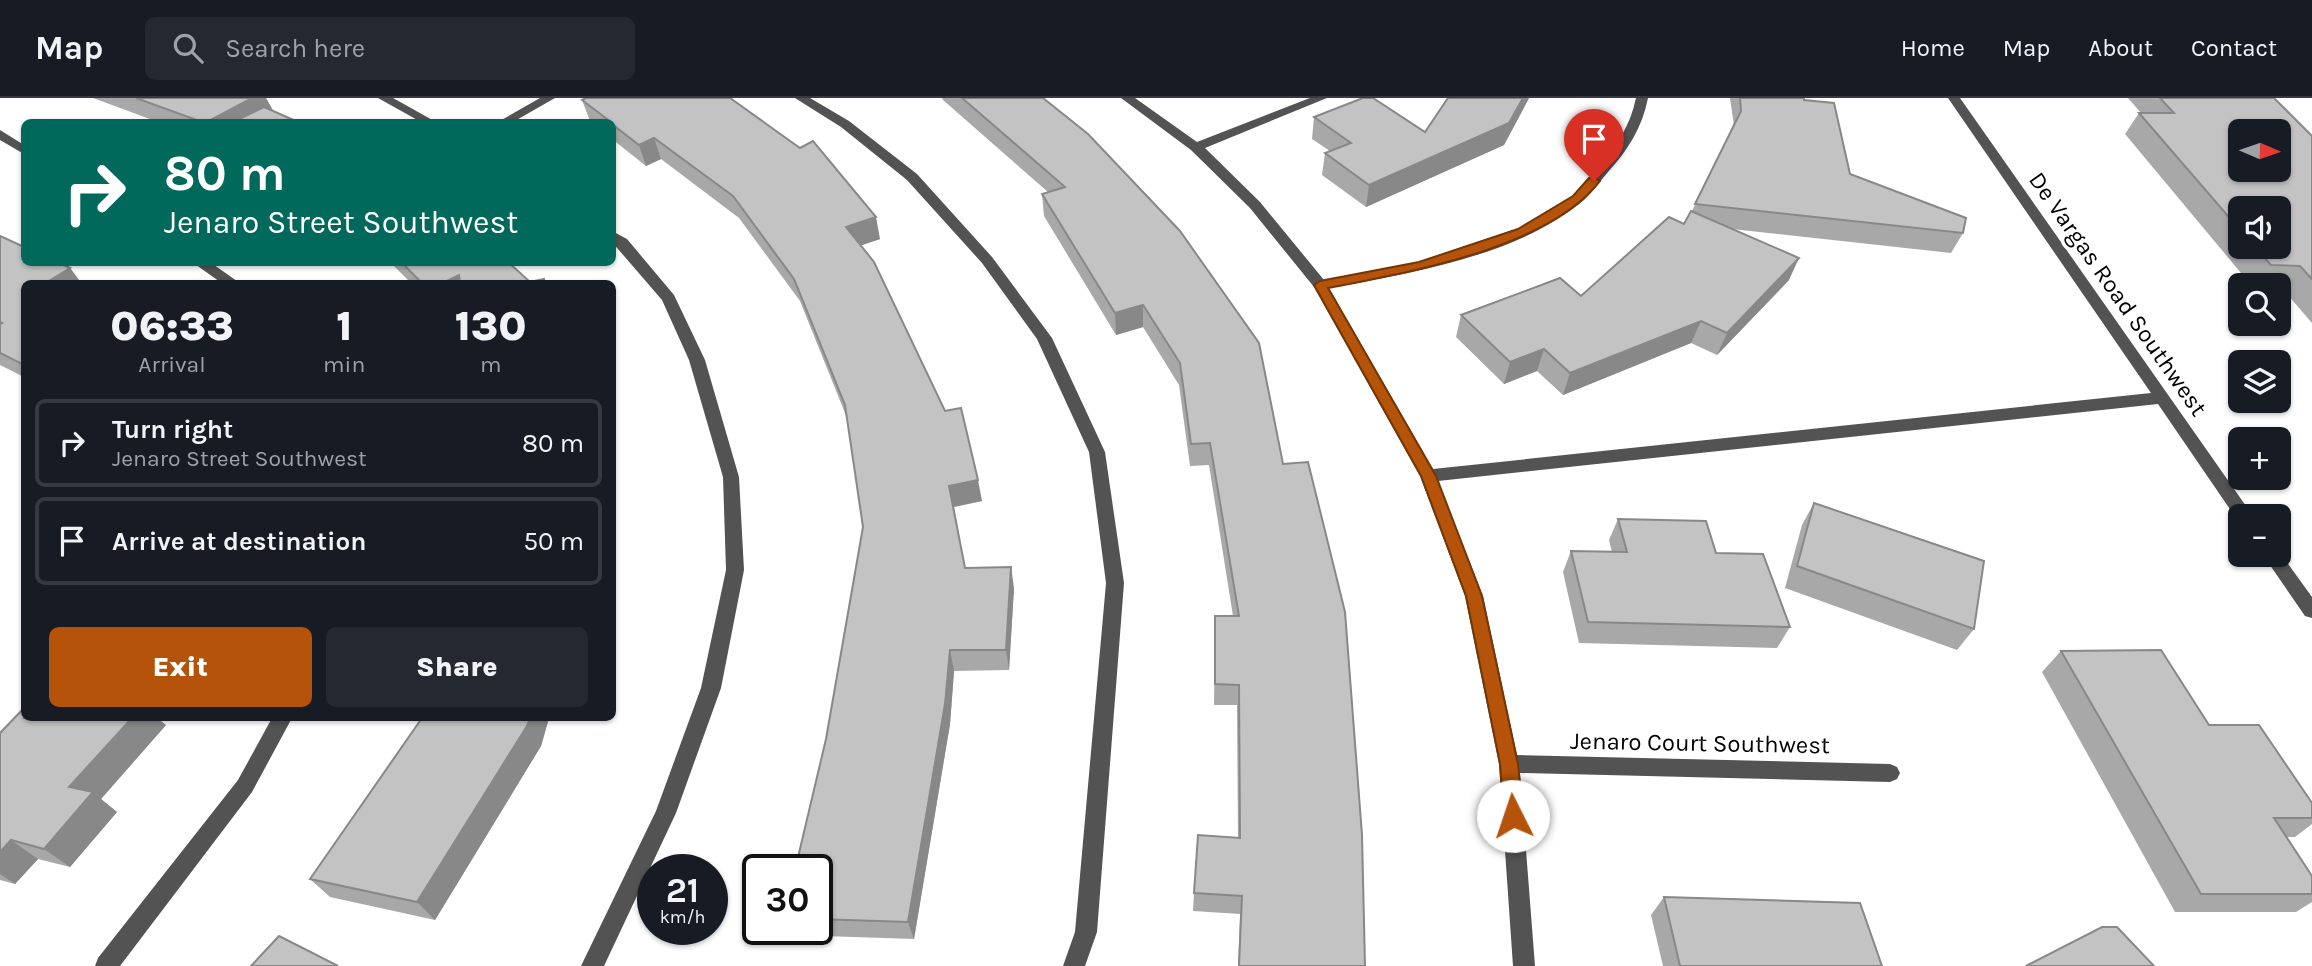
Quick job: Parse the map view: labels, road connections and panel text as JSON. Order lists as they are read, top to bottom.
{
  "streets": {
    "street": ["De Vargas Road Southwest", "Jenaro Court Southwest"]
  },
  "north": "right",
  "page": {
    "header": "Map",
    "search": "Search here",
    "nav": [
      "Home",
      "Map",
      "About",
      "Contact"
    ],
    "map_buttons": ["+", "−"],
    "turn": ["80 m", "Jenaro Street Southwest"],
    "eta": [
      "06:33",
      "Arrival",
      "1",
      "min",
      "130",
      "m"
    ],
    "list": [
      {
        "name": "Turn right",
        "note": "Jenaro Street Southwest",
        "value": "80 m"
      },
      {
        "name": "Arrive at destination",
        "value": "50 m"
      }
    ],
    "buttons": ["Exit", "Share"],
    "speed": "21 km/h",
    "limit": "30"
  }
}
